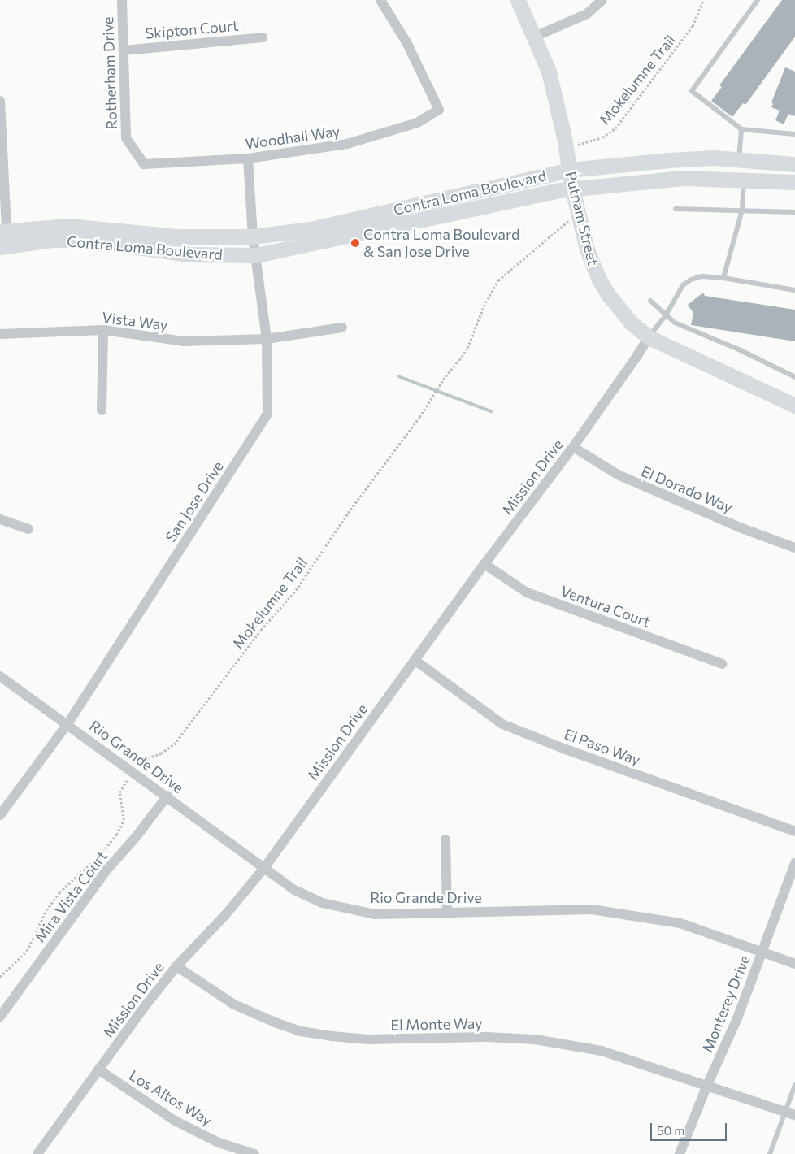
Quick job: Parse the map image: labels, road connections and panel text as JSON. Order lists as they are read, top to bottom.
{
  "streets": {
    "main road": ["Contra Loma Boulevard", "Putnam Street"],
    "street": [
      "Skipton Court",
      "Rotherham Drive",
      "Woodhall Way",
      "Vista Way",
      "Mission Drive",
      "El Dorado Way",
      "San Jose Drive",
      "Ventura Court",
      "El Paso Way",
      "Rio Grande Drive",
      "Mira Vista Court",
      "Monterey Drive",
      "El Monte Way",
      "Los Altos Way"
    ],
    "path": ["Mokelumne Trail"]
  },
  "crossings": [
    ["Skipton Court", "Rotherham Drive"],
    ["Rotherham Drive", "Woodhall Way"],
    ["Mokelumne Trail", "Putnam Street"],
    ["Mokelumne Trail", "Rio Grande Drive"],
    ["Woodhall Way", "San Jose Drive"],
    ["Contra Loma Boulevard", "Putnam Street"],
    ["Contra Loma Boulevard", "San Jose Drive"],
    ["Putnam Street", "Mission Drive"],
    ["Vista Way", "San Jose Drive"],
    ["Mission Drive", "El Dorado Way"],
    ["Mission Drive", "Ventura Court"],
    ["Mission Drive", "El Paso Way"],
    ["Mission Drive", "Rio Grande Drive"],
    ["Mission Drive", "El Monte Way"],
    ["Mission Drive", "Los Altos Way"],
    ["San Jose Drive", "Rio Grande Drive"],
    ["Rio Grande Drive", "Mira Vista Court"],
    ["Rio Grande Drive", "Monterey Drive"],
    ["Monterey Drive", "El Monte Way"]
  ],
  "places": ["Contra Loma Boulevard & San Jose Drive"],
  "scale_bar": "50 m"
}
